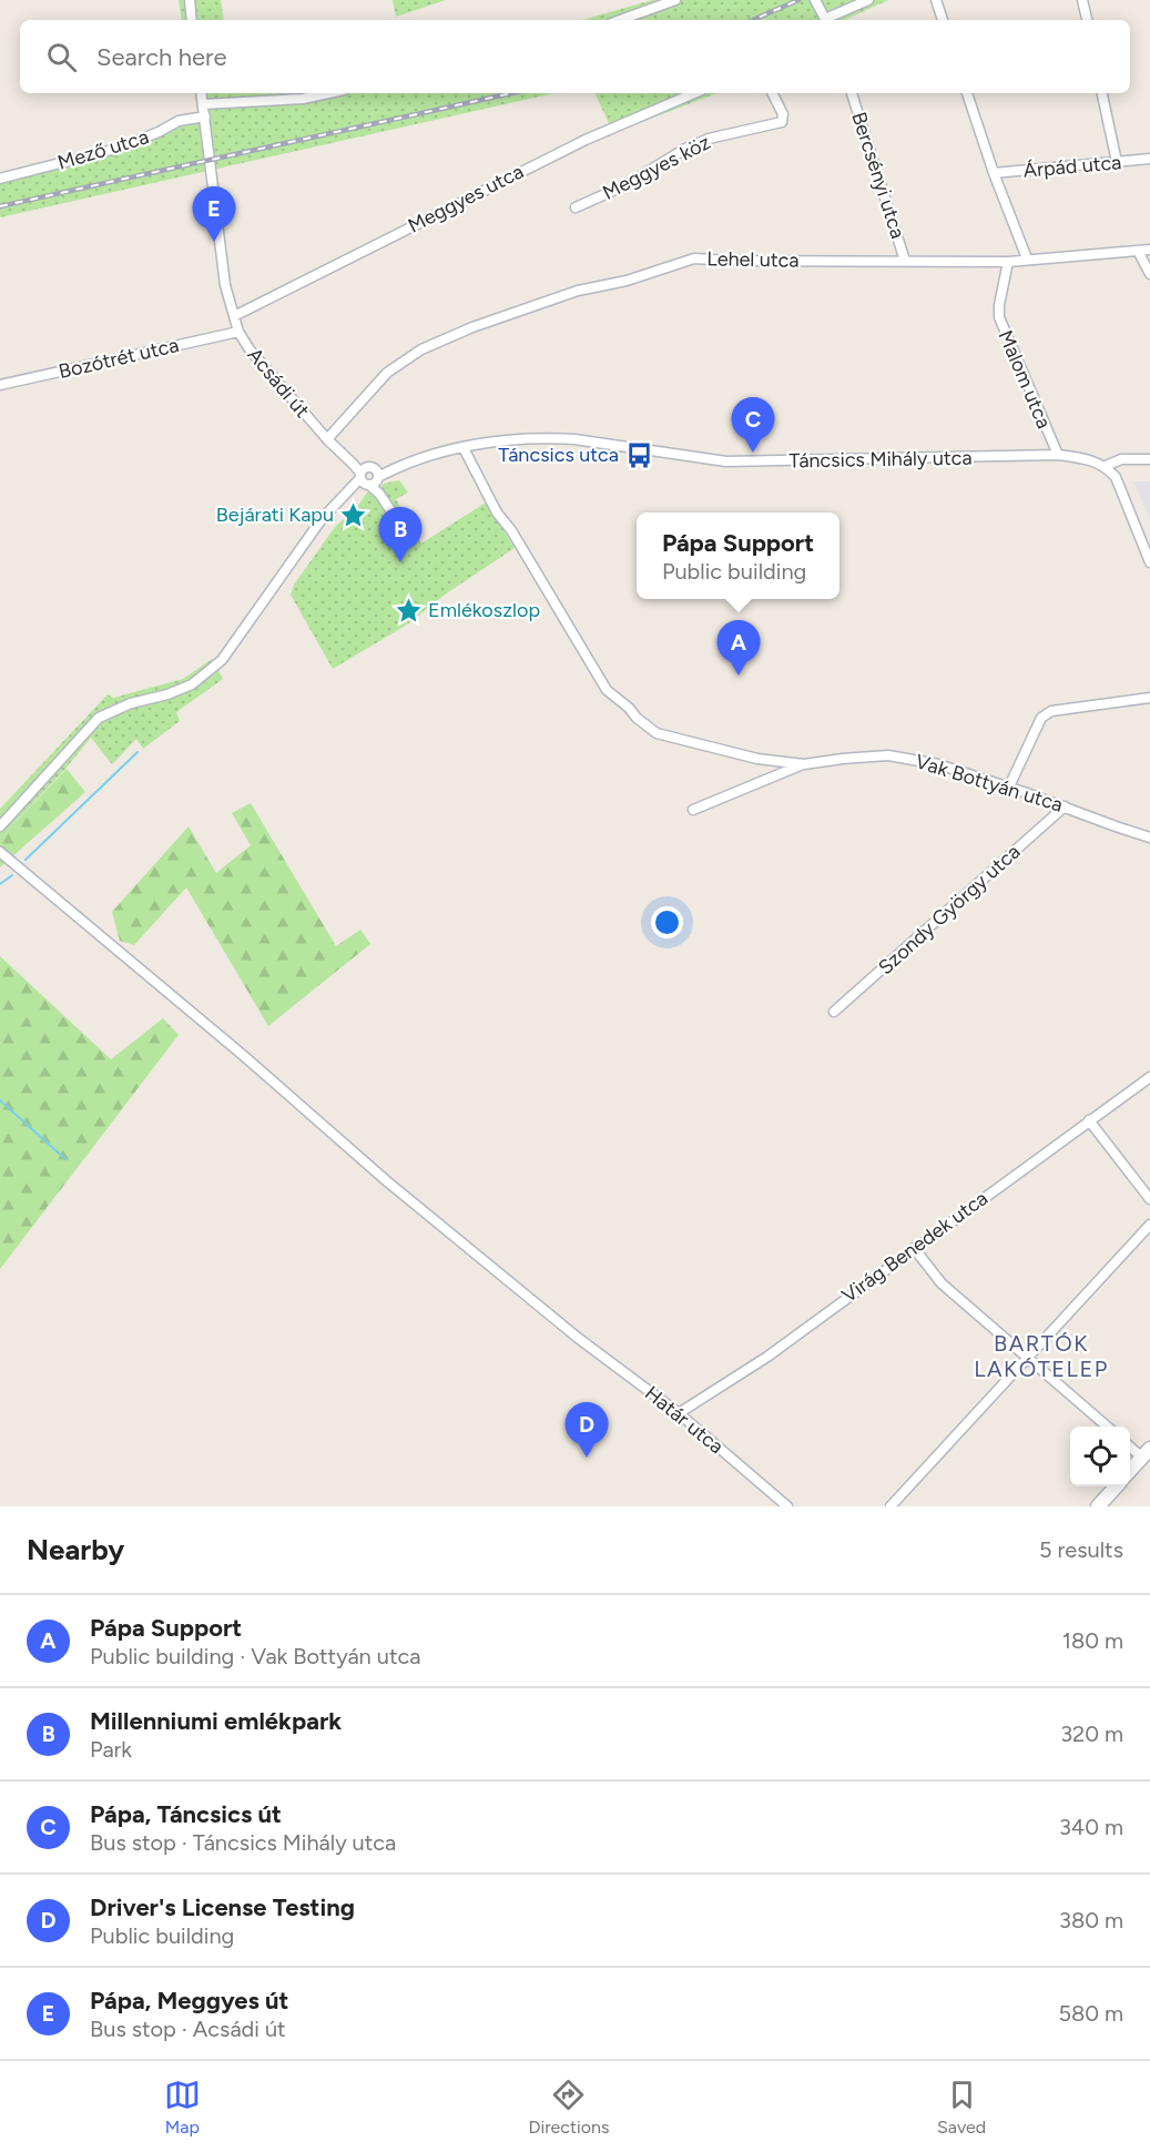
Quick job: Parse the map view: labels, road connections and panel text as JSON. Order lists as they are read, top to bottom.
{
  "streets": {
    "street": [
      "Mező utca",
      "Árpád utca",
      "Meggyes köz",
      "Bercsényi utca",
      "Meggyes utca",
      "Lehel utca",
      "Bozótrét utca",
      "Malom utca",
      "Acsádi út",
      "Táncsics Mihály utca",
      "Vak Bottyán utca",
      "Szondy György utca",
      "Virág Benedek utca",
      "Határ utca"
    ]
  },
  "crossings": [
    ["Mező utca", "Acsádi út"],
    ["Bercsényi utca", "Lehel utca"],
    ["Meggyes utca", "Acsádi út"],
    ["Lehel utca", "Malom utca"],
    ["Lehel utca", "Acsádi út"],
    ["Bozótrét utca", "Acsádi út"],
    ["Malom utca", "Táncsics Mihály utca"],
    ["Acsádi út", "Táncsics Mihály utca"],
    ["Táncsics Mihály utca", "Vak Bottyán utca"],
    ["Vak Bottyán utca", "Szondy György utca"],
    ["Virág Benedek utca", "Határ utca"]
  ],
  "districts": ["BARTÓK LAKÓTELEP"],
  "places": {
    "bus stop": ["Táncsics utca"],
    "place": ["Bejárati Kapu", "Emlékoszlop"]
  },
  "page": {
    "search": "Search here",
    "pins": [
      "E",
      "C",
      "B",
      "A",
      "D"
    ],
    "popup": ["Pápa Support", "Public building"],
    "heading": ["Nearby", "5 results"],
    "list": [
      {
        "mark": "A",
        "name": "Pápa Support",
        "note": "Public building · Vak Bottyán utca",
        "value": "180 m"
      },
      {
        "mark": "B",
        "name": "Millenniumi emlékpark",
        "note": "Park",
        "value": "320 m"
      },
      {
        "mark": "C",
        "name": "Pápa, Táncsics út",
        "note": "Bus stop · Táncsics Mihály utca",
        "value": "340 m"
      },
      {
        "mark": "D",
        "name": "Driver's License Testing",
        "note": "Public building",
        "value": "380 m"
      },
      {
        "mark": "E",
        "name": "Pápa, Meggyes út",
        "note": "Bus stop · Acsádi út",
        "value": "580 m"
      }
    ],
    "nav": ["Map", "Directions", "Saved"]
  }
}
